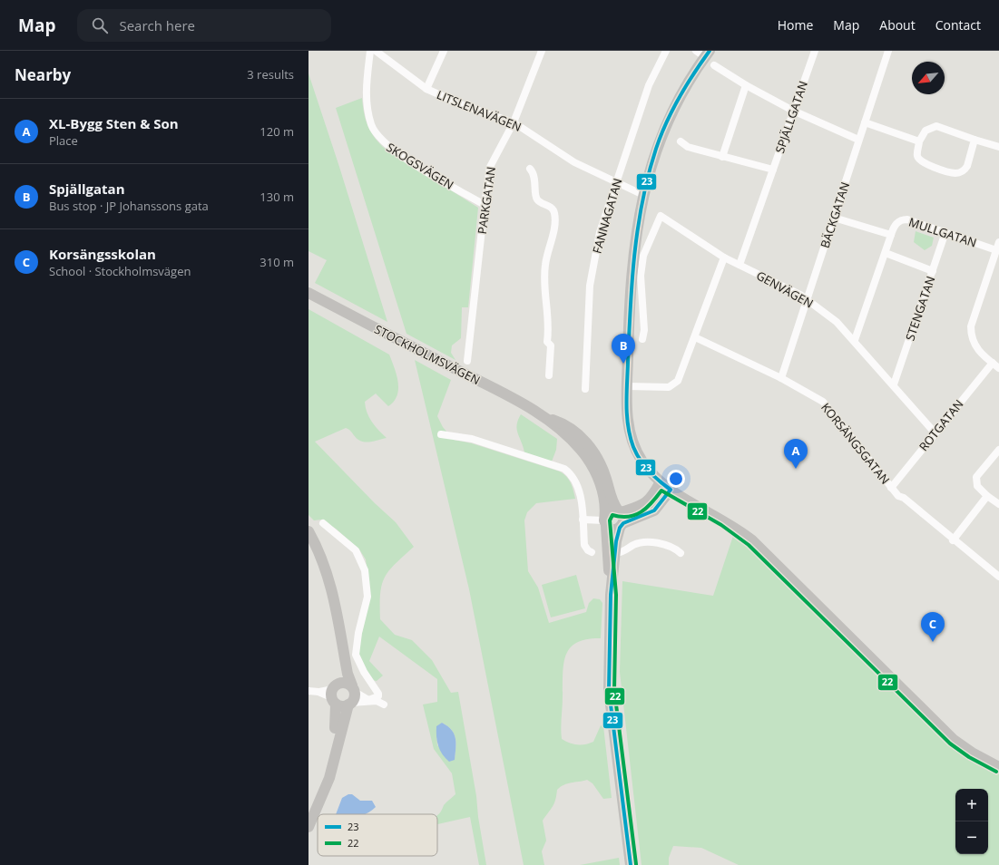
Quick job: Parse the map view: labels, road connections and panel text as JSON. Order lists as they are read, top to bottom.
{
  "streets": {
    "main road": ["STOCKHOLMSVÄGEN"],
    "street": [
      "LITSLENAVÄGEN",
      "SPJÄLLGATAN",
      "SKOGSVÄGEN",
      "PARKGATAN",
      "BÄCKGATAN",
      "FANNAGATAN",
      "MULLGATAN",
      "GENVÄGEN",
      "STENGATAN",
      "ROTGATAN",
      "KORSÄNGSGATAN"
    ]
  },
  "crossings": [
    ["LITSLENAVÄGEN", "PARKGATAN"],
    ["LITSLENAVÄGEN", "FANNAGATAN"],
    ["SPJÄLLGATAN", "GENVÄGEN"],
    ["SKOGSVÄGEN", "PARKGATAN"],
    ["BÄCKGATAN", "GENVÄGEN"],
    ["BÄCKGATAN", "KORSÄNGSGATAN"],
    ["MULLGATAN", "GENVÄGEN"],
    ["MULLGATAN", "STENGATAN"],
    ["GENVÄGEN", "STENGATAN"],
    ["GENVÄGEN", "ROTGATAN"],
    ["ROTGATAN", "KORSÄNGSGATAN"]
  ],
  "lines": ["transit line 23", "transit line 22"],
  "legend": ["23", "22"],
  "north": "bottom left",
  "page": {
    "header": "Map",
    "search": "Search here",
    "nav": [
      "Home",
      "Map",
      "About",
      "Contact"
    ],
    "heading": ["Nearby", "3 results"],
    "list": [
      {
        "mark": "A",
        "name": "XL-Bygg Sten & Son",
        "note": "Place",
        "value": "120 m"
      },
      {
        "mark": "B",
        "name": "Spjällgatan",
        "note": "Bus stop · JP Johanssons gata",
        "value": "130 m"
      },
      {
        "mark": "C",
        "name": "Korsängsskolan",
        "note": "School · Stockholmsvägen",
        "value": "310 m"
      }
    ],
    "pins": ["B", "A", "C"],
    "map_buttons": ["+", "−"]
  }
}
